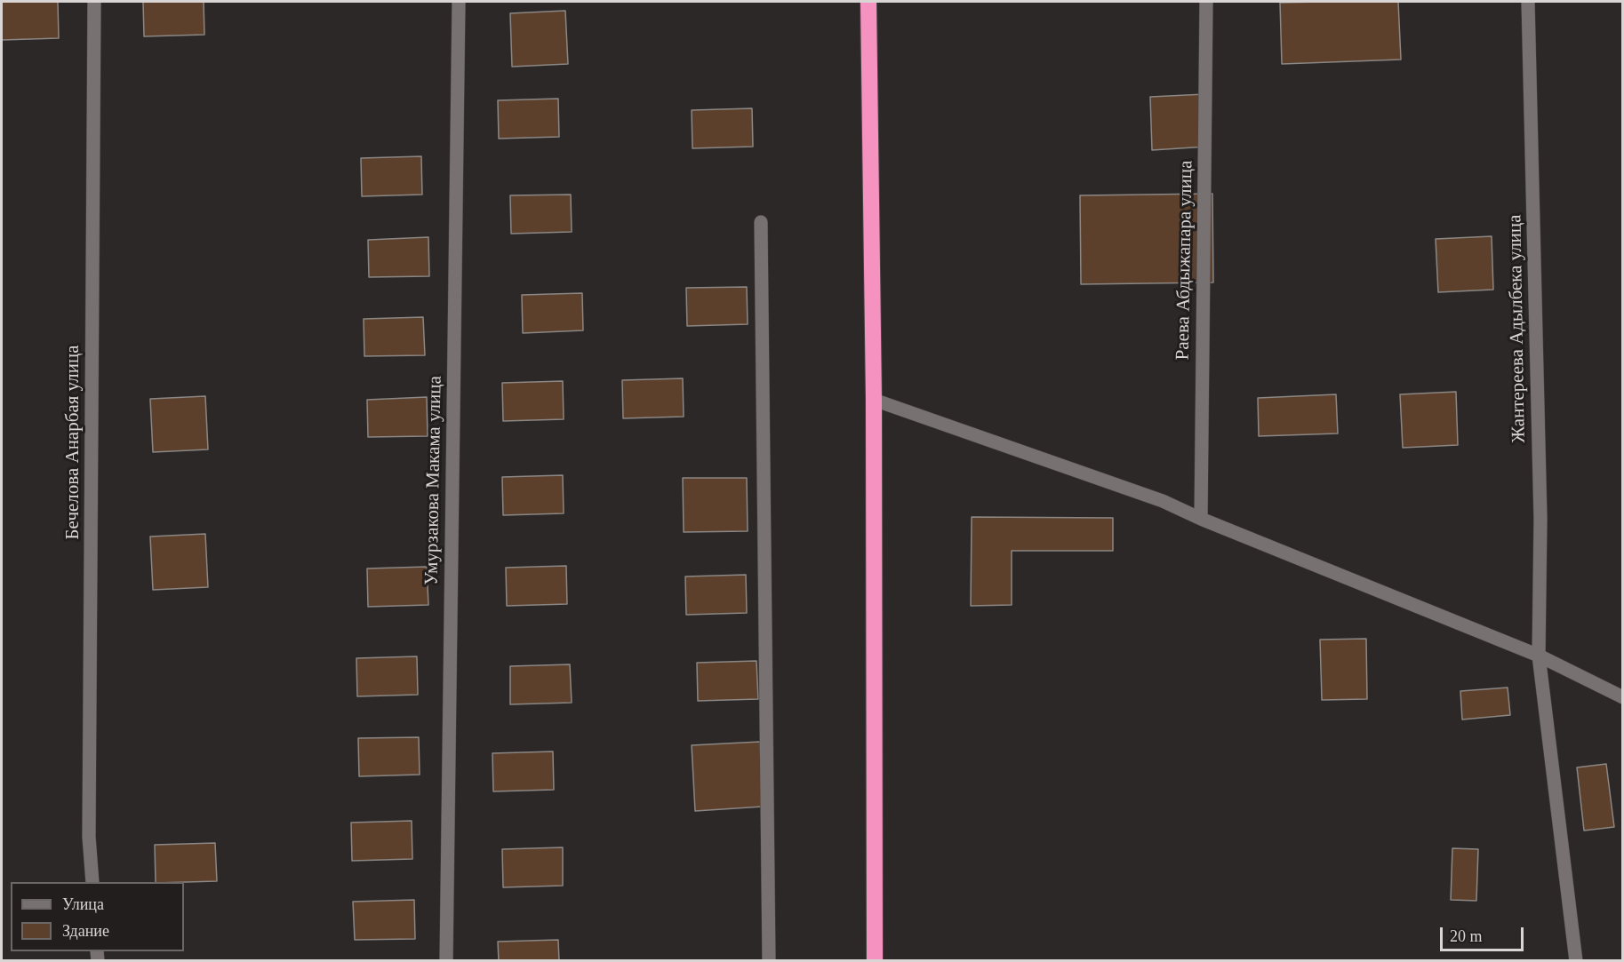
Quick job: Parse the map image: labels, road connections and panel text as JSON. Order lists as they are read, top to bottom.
{
  "streets": {
    "street": [
      "Раева Абдыжапара улица",
      "Жантереева Адылбека улица",
      "Бечелова Анарбая улица",
      "Умурзакова Макама улица"
    ]
  },
  "legend": ["Улица", "Здание"],
  "scale_bar": "20 m"
}
